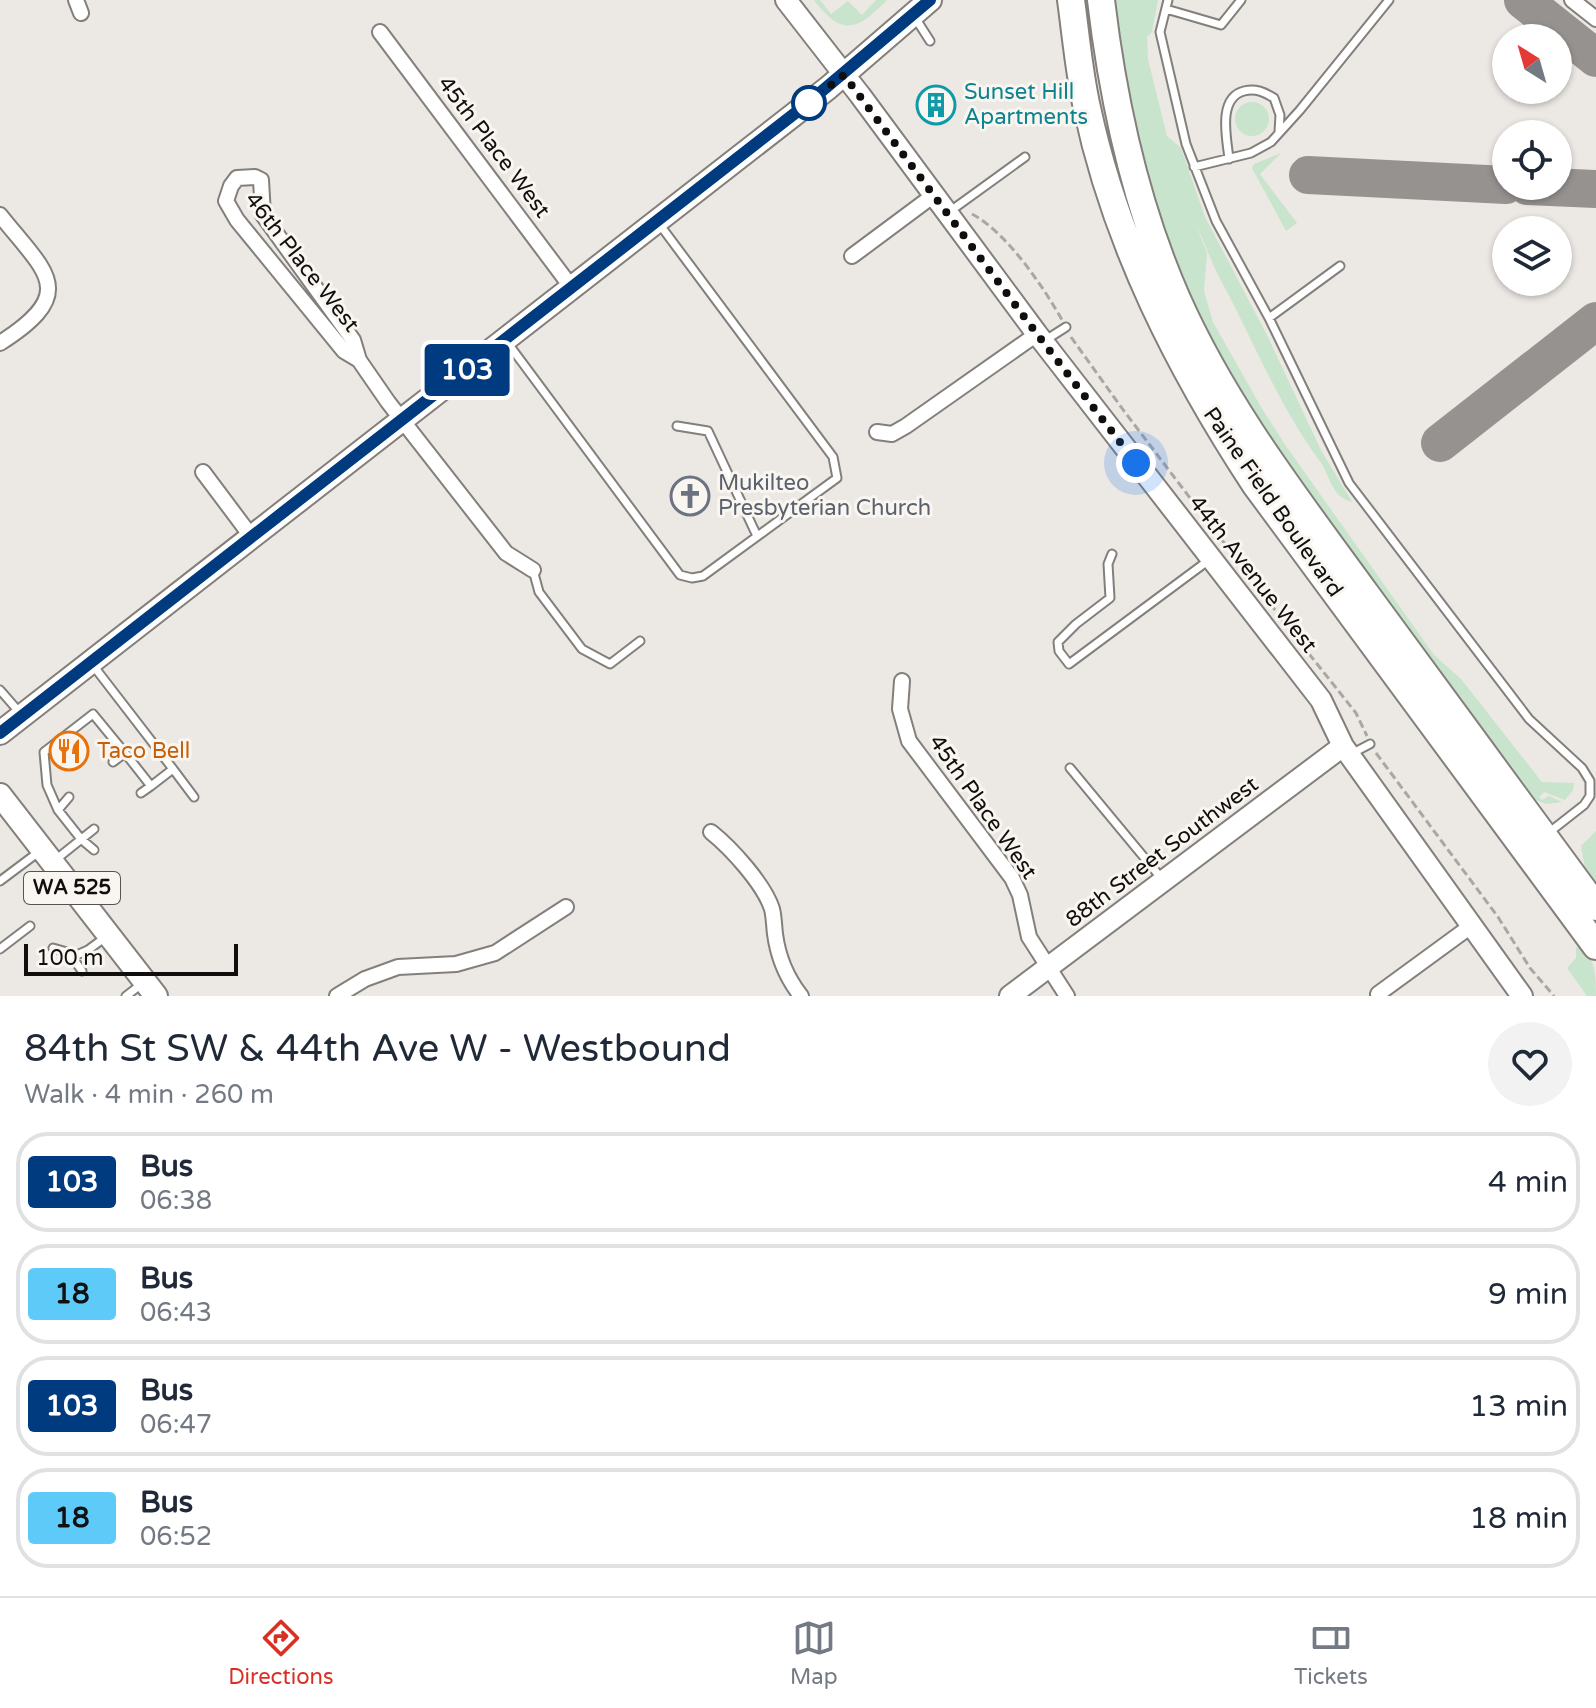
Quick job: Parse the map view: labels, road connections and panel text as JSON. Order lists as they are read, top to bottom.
{
  "streets": {
    "highway": ["Paine Field Boulevard"],
    "main road": ["WA 525"],
    "street": [
      "45th Place West",
      "46th Place West",
      "44th Avenue West",
      "88th Street Southwest"
    ]
  },
  "crossings": [
    ["45th Place West", "88th Street Southwest"],
    ["44th Avenue West", "88th Street Southwest"]
  ],
  "places": {
    "building": ["Sunset Hill Apartments"],
    "church": ["Mukilteo Presbyterian Church"],
    "restaurant": ["Taco Bell"]
  },
  "lines": ["bus line 103"],
  "scale_bar": "100 m",
  "north": "top left",
  "page": {
    "on_map": "103",
    "scale": "100 m",
    "heading": ["84th St SW & 44th Ave W - Westbound", "Walk · 4 min · 260 m"],
    "list": [
      {
        "mark": "103",
        "name": "Bus",
        "note": "06:38",
        "value": "4 min"
      },
      {
        "mark": "18",
        "name": "Bus",
        "note": "06:43",
        "value": "9 min"
      },
      {
        "mark": "103",
        "name": "Bus",
        "note": "06:47",
        "value": "13 min"
      },
      {
        "mark": "18",
        "name": "Bus",
        "note": "06:52",
        "value": "18 min"
      }
    ],
    "tabs": ["Directions", "Map", "Tickets"]
  }
}
